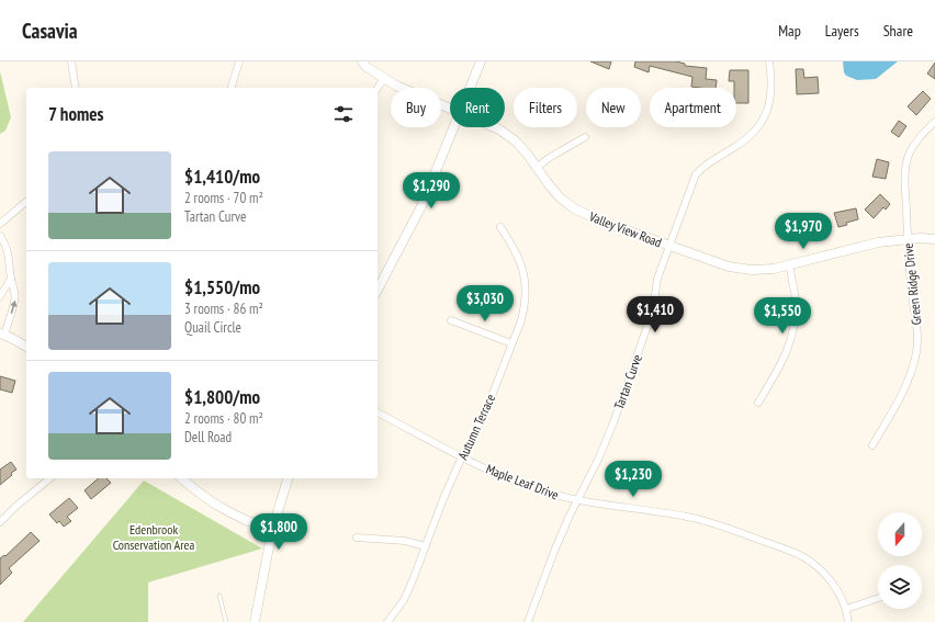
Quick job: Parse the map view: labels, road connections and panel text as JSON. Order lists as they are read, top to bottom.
{
  "streets": {
    "street": [
      "Valley View Road",
      "Green Ridge Drive",
      "Tartan Curve",
      "Autumn Terrace",
      "Maple Leaf Drive"
    ]
  },
  "crossings": [
    ["Valley View Road", "Green Ridge Drive"],
    ["Valley View Road", "Tartan Curve"],
    ["Tartan Curve", "Maple Leaf Drive"],
    ["Autumn Terrace", "Maple Leaf Drive"]
  ],
  "parks": ["Edenbrook Conservation Area"],
  "north": "bottom",
  "page": {
    "header": "Casavia",
    "nav": ["Map", "Layers", "Share"],
    "chip": [
      "Buy",
      "Rent",
      "Filters",
      "New",
      "Apartment"
    ],
    "heading": "7 homes",
    "list": [
      {
        "name": "$1,410/mo",
        "note": "2 rooms · 70 m² · Tartan Curve"
      },
      {
        "name": "$1,550/mo",
        "note": "3 rooms · 86 m² · Quail Circle"
      },
      {
        "name": "$1,800/mo",
        "note": "2 rooms · 80 m² · Dell Road"
      }
    ],
    "price": [
      "$1,290",
      "$1,970",
      "$3,030",
      "$1,410",
      "$1,550",
      "$1,230",
      "$1,800"
    ]
  }
}
